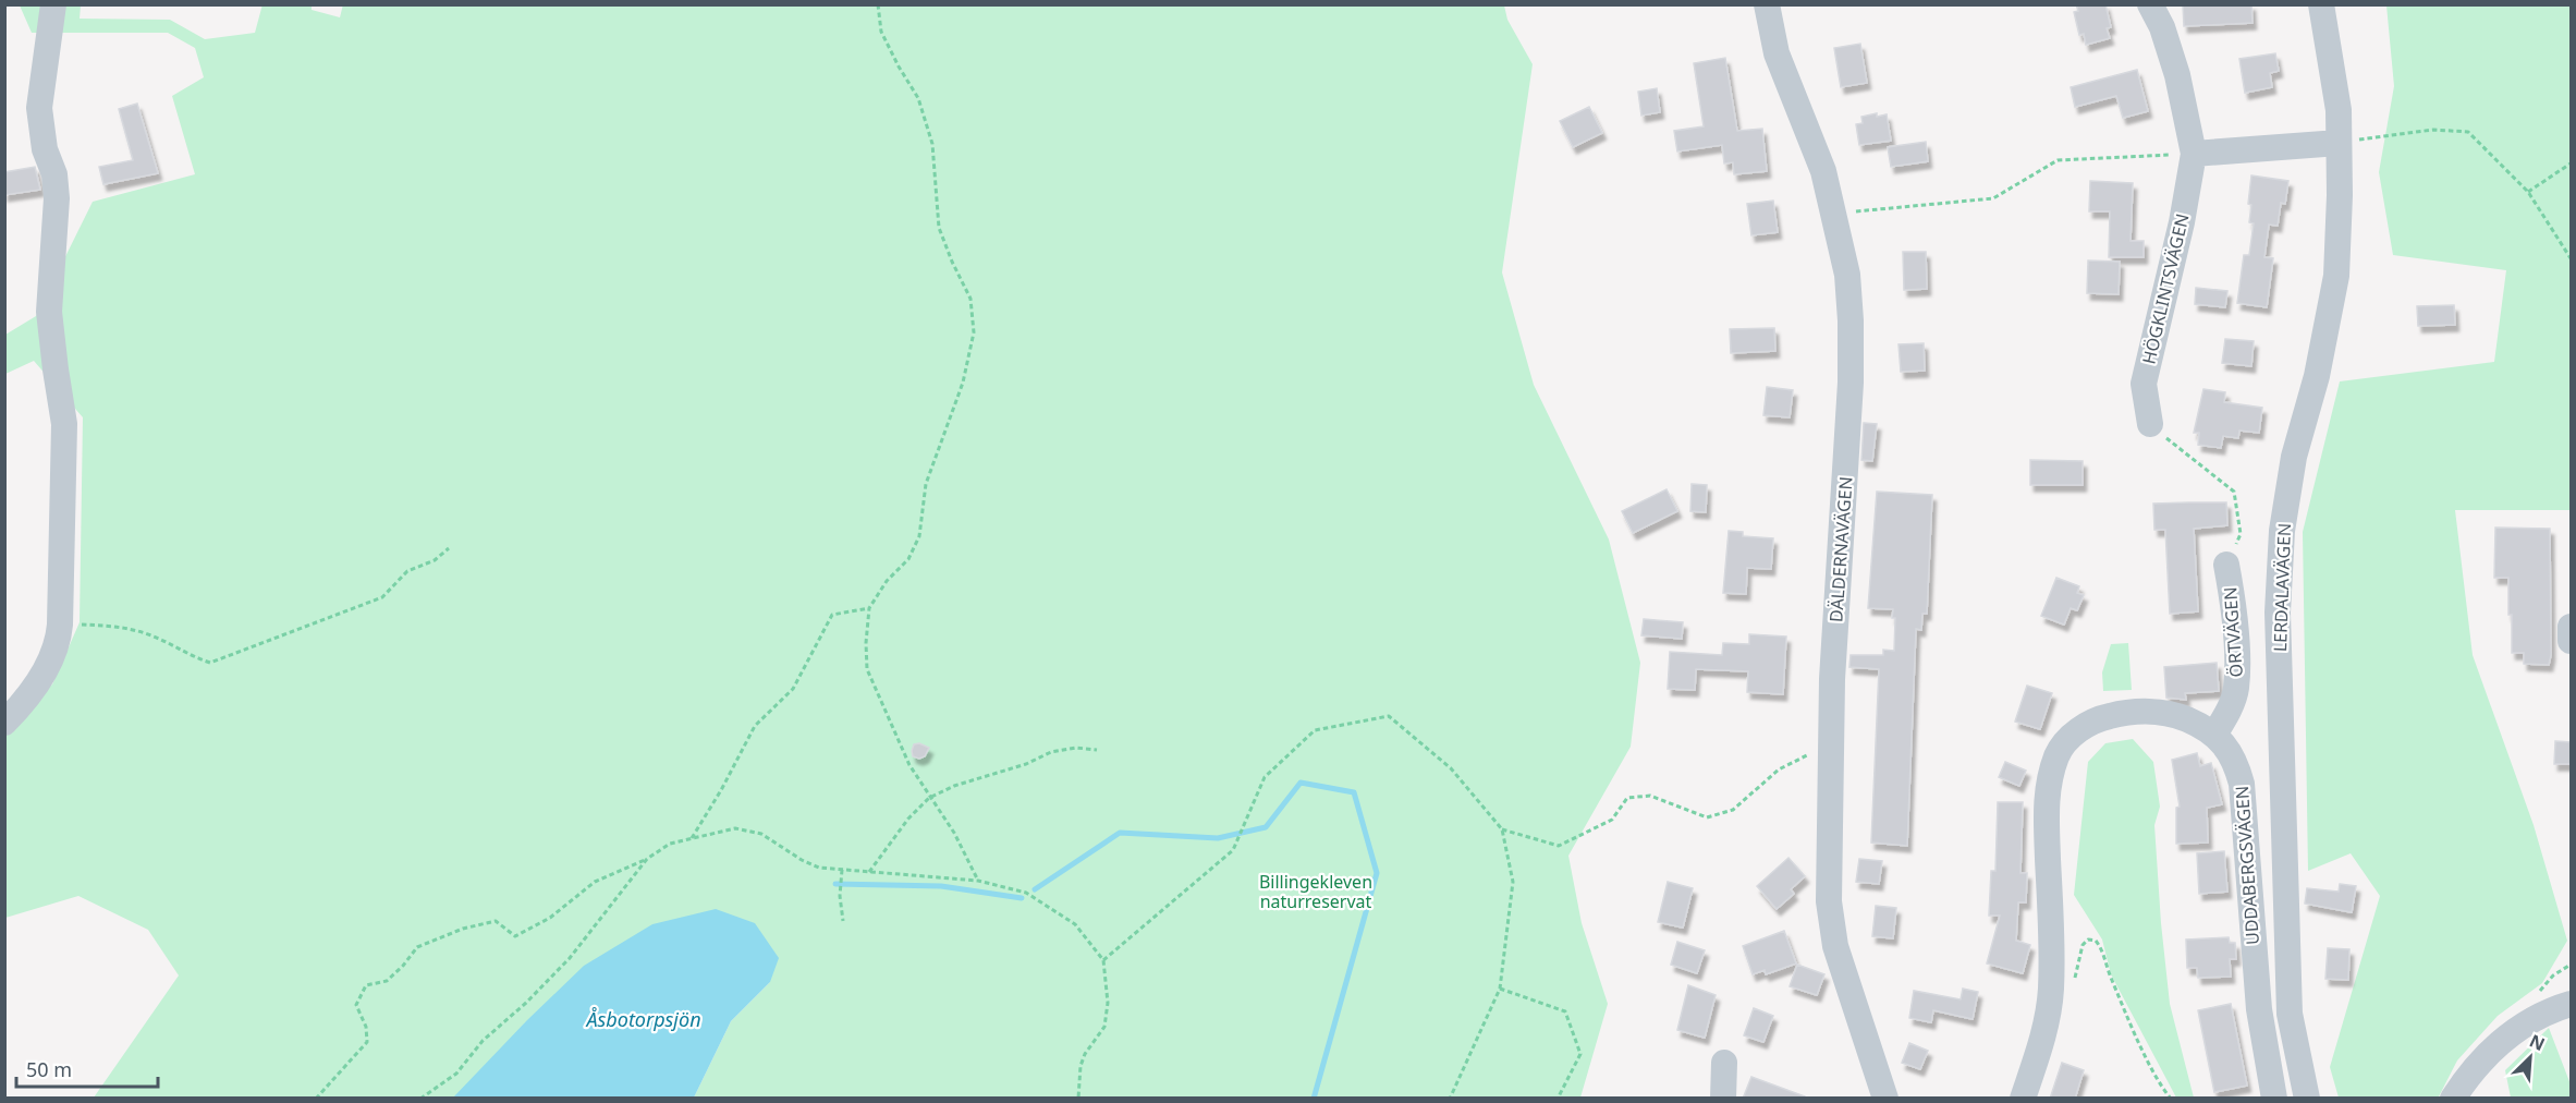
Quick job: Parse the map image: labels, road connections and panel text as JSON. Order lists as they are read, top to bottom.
{
  "streets": {
    "street": [
      "HÖGKLINTSVÄGEN",
      "DÄLDERNAVÄGEN",
      "LERDALAVÄGEN",
      "ÖRTVÄGEN",
      "UDDABERGSVÄGEN"
    ]
  },
  "crossings": [
    ["ÖRTVÄGEN", "UDDABERGSVÄGEN"]
  ],
  "water": ["Åsbotorpsjön"],
  "parks": ["Billingekleven naturreservat"],
  "scale_bar": "50 m",
  "north": "top right"
}
